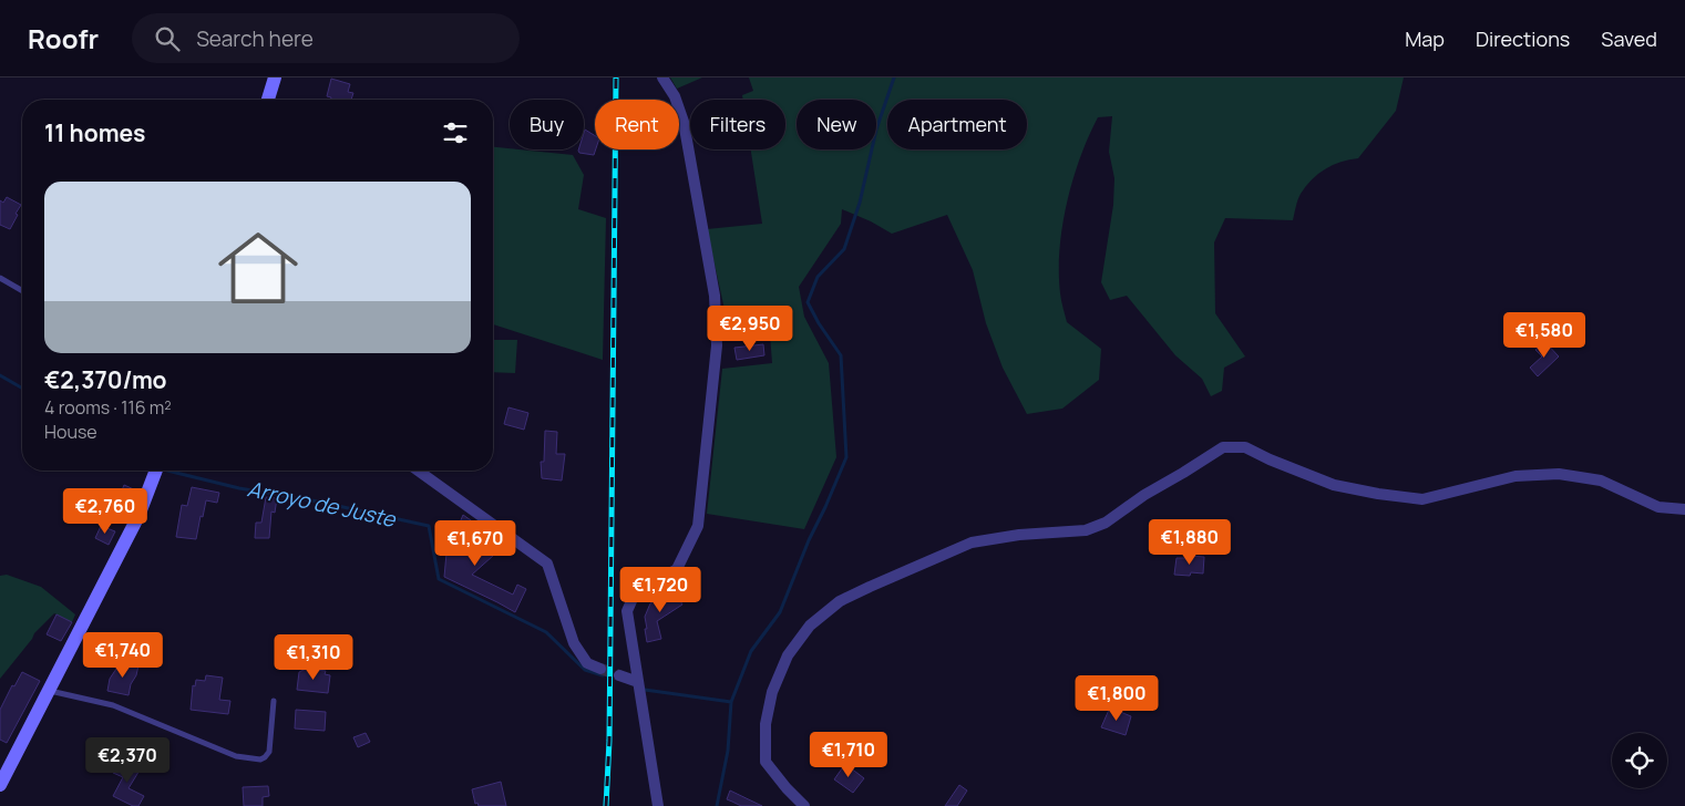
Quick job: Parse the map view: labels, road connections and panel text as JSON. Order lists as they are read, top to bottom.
{
  "water": ["Arroyo de Juste"],
  "page": {
    "header": "Roofr",
    "search": "Search here",
    "nav": ["Map", "Directions", "Saved"],
    "chip": [
      "Buy",
      "Rent",
      "Filters",
      "New",
      "Apartment"
    ],
    "heading": "11 homes",
    "list": [
      {
        "name": "€2,370/mo",
        "note": "4 rooms · 116 m² · House"
      }
    ],
    "price": [
      "€2,950",
      "€1,580",
      "€2,760",
      "€1,880",
      "€1,670",
      "€1,720",
      "€1,740",
      "€1,310",
      "€1,800",
      "€1,710",
      "€2,370"
    ]
  }
}
